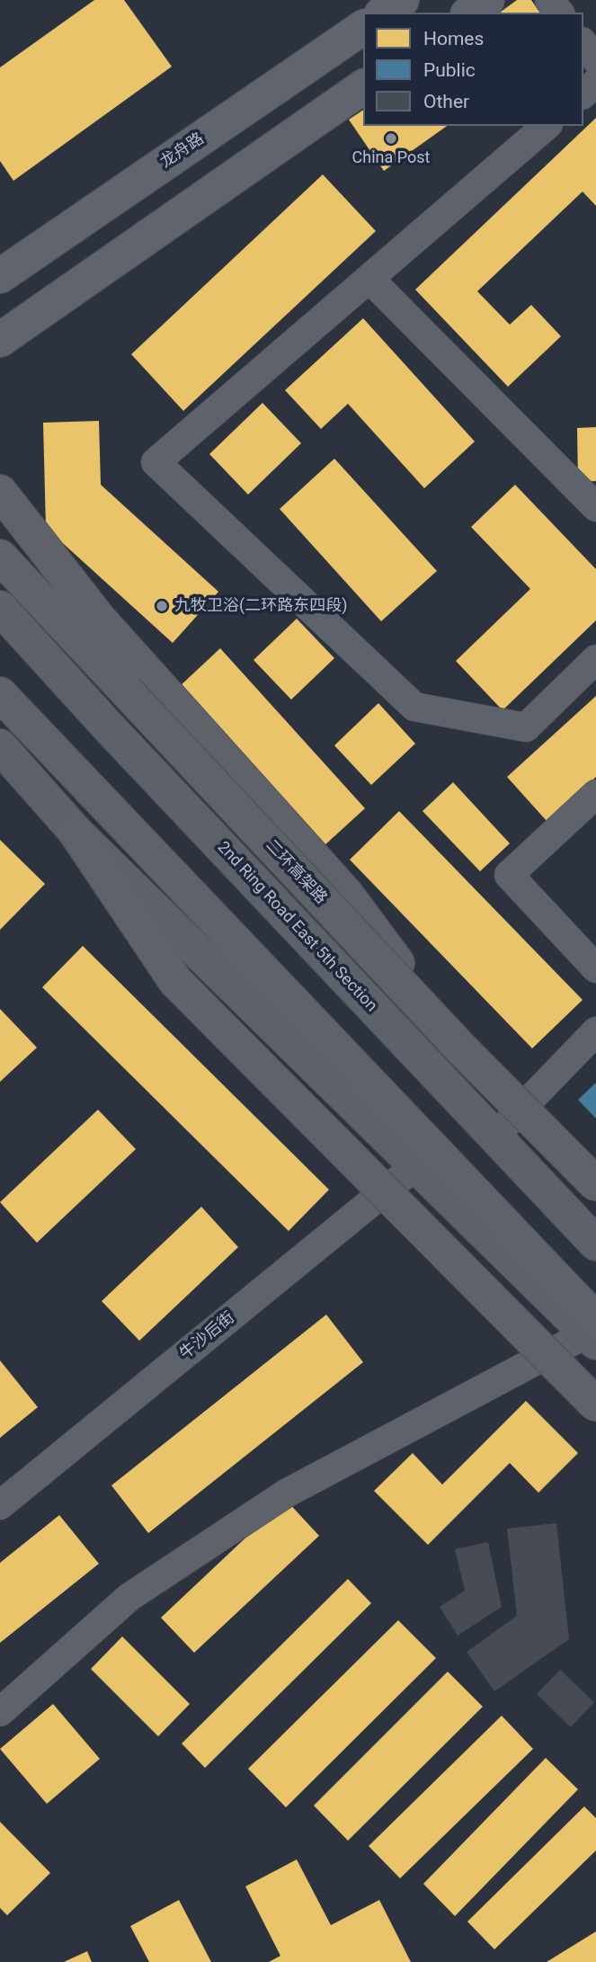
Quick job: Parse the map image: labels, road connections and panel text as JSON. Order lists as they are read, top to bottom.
{
  "streets": {
    "highway": ["二环高架路"],
    "main road": ["龙舟路", "2nd Ring Road East 5th Section"],
    "street": ["牛沙后街"]
  },
  "places": ["China Post", "九牧卫浴(二环路东四段)"],
  "legend": ["Homes", "Public", "Other"]
}
